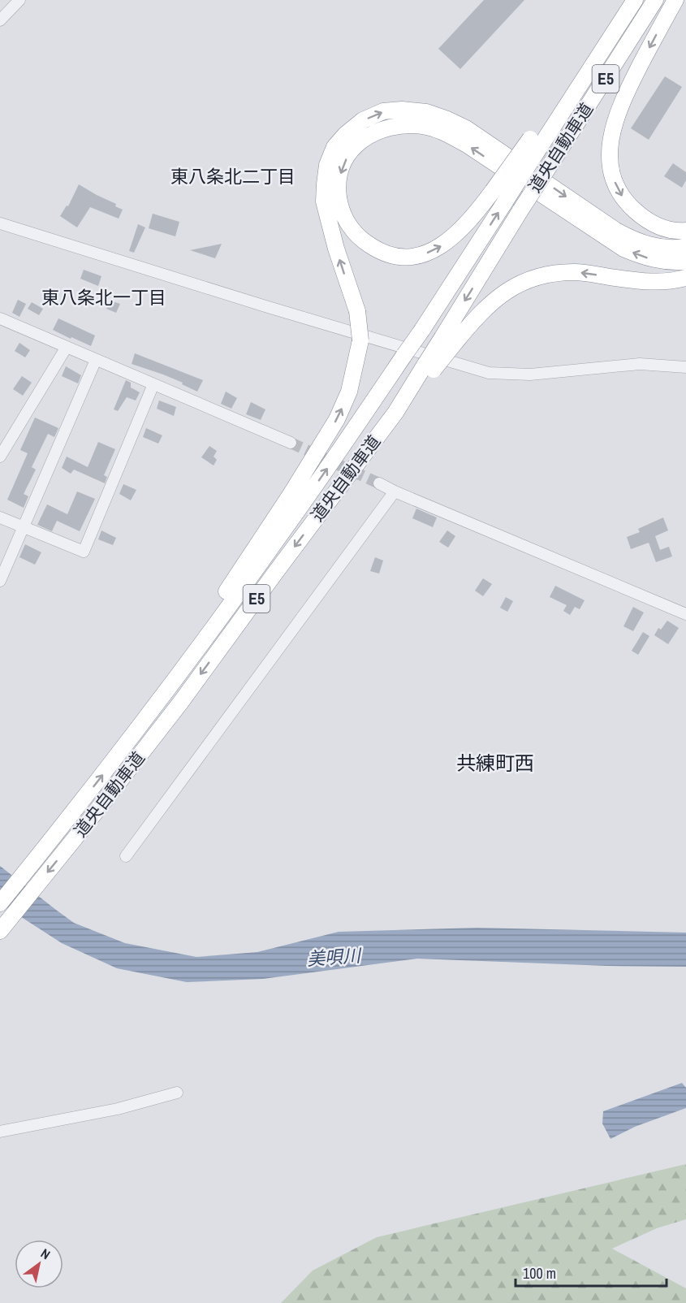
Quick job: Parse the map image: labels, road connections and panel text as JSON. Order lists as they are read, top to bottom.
{
  "streets": {
    "highway": ["E5", "道央自動車道"]
  },
  "districts": ["東八条北二丁目", "東八条北一丁目", "共練町西"],
  "water": ["美唄川"],
  "scale_bar": "100 m",
  "north": "top right"
}
